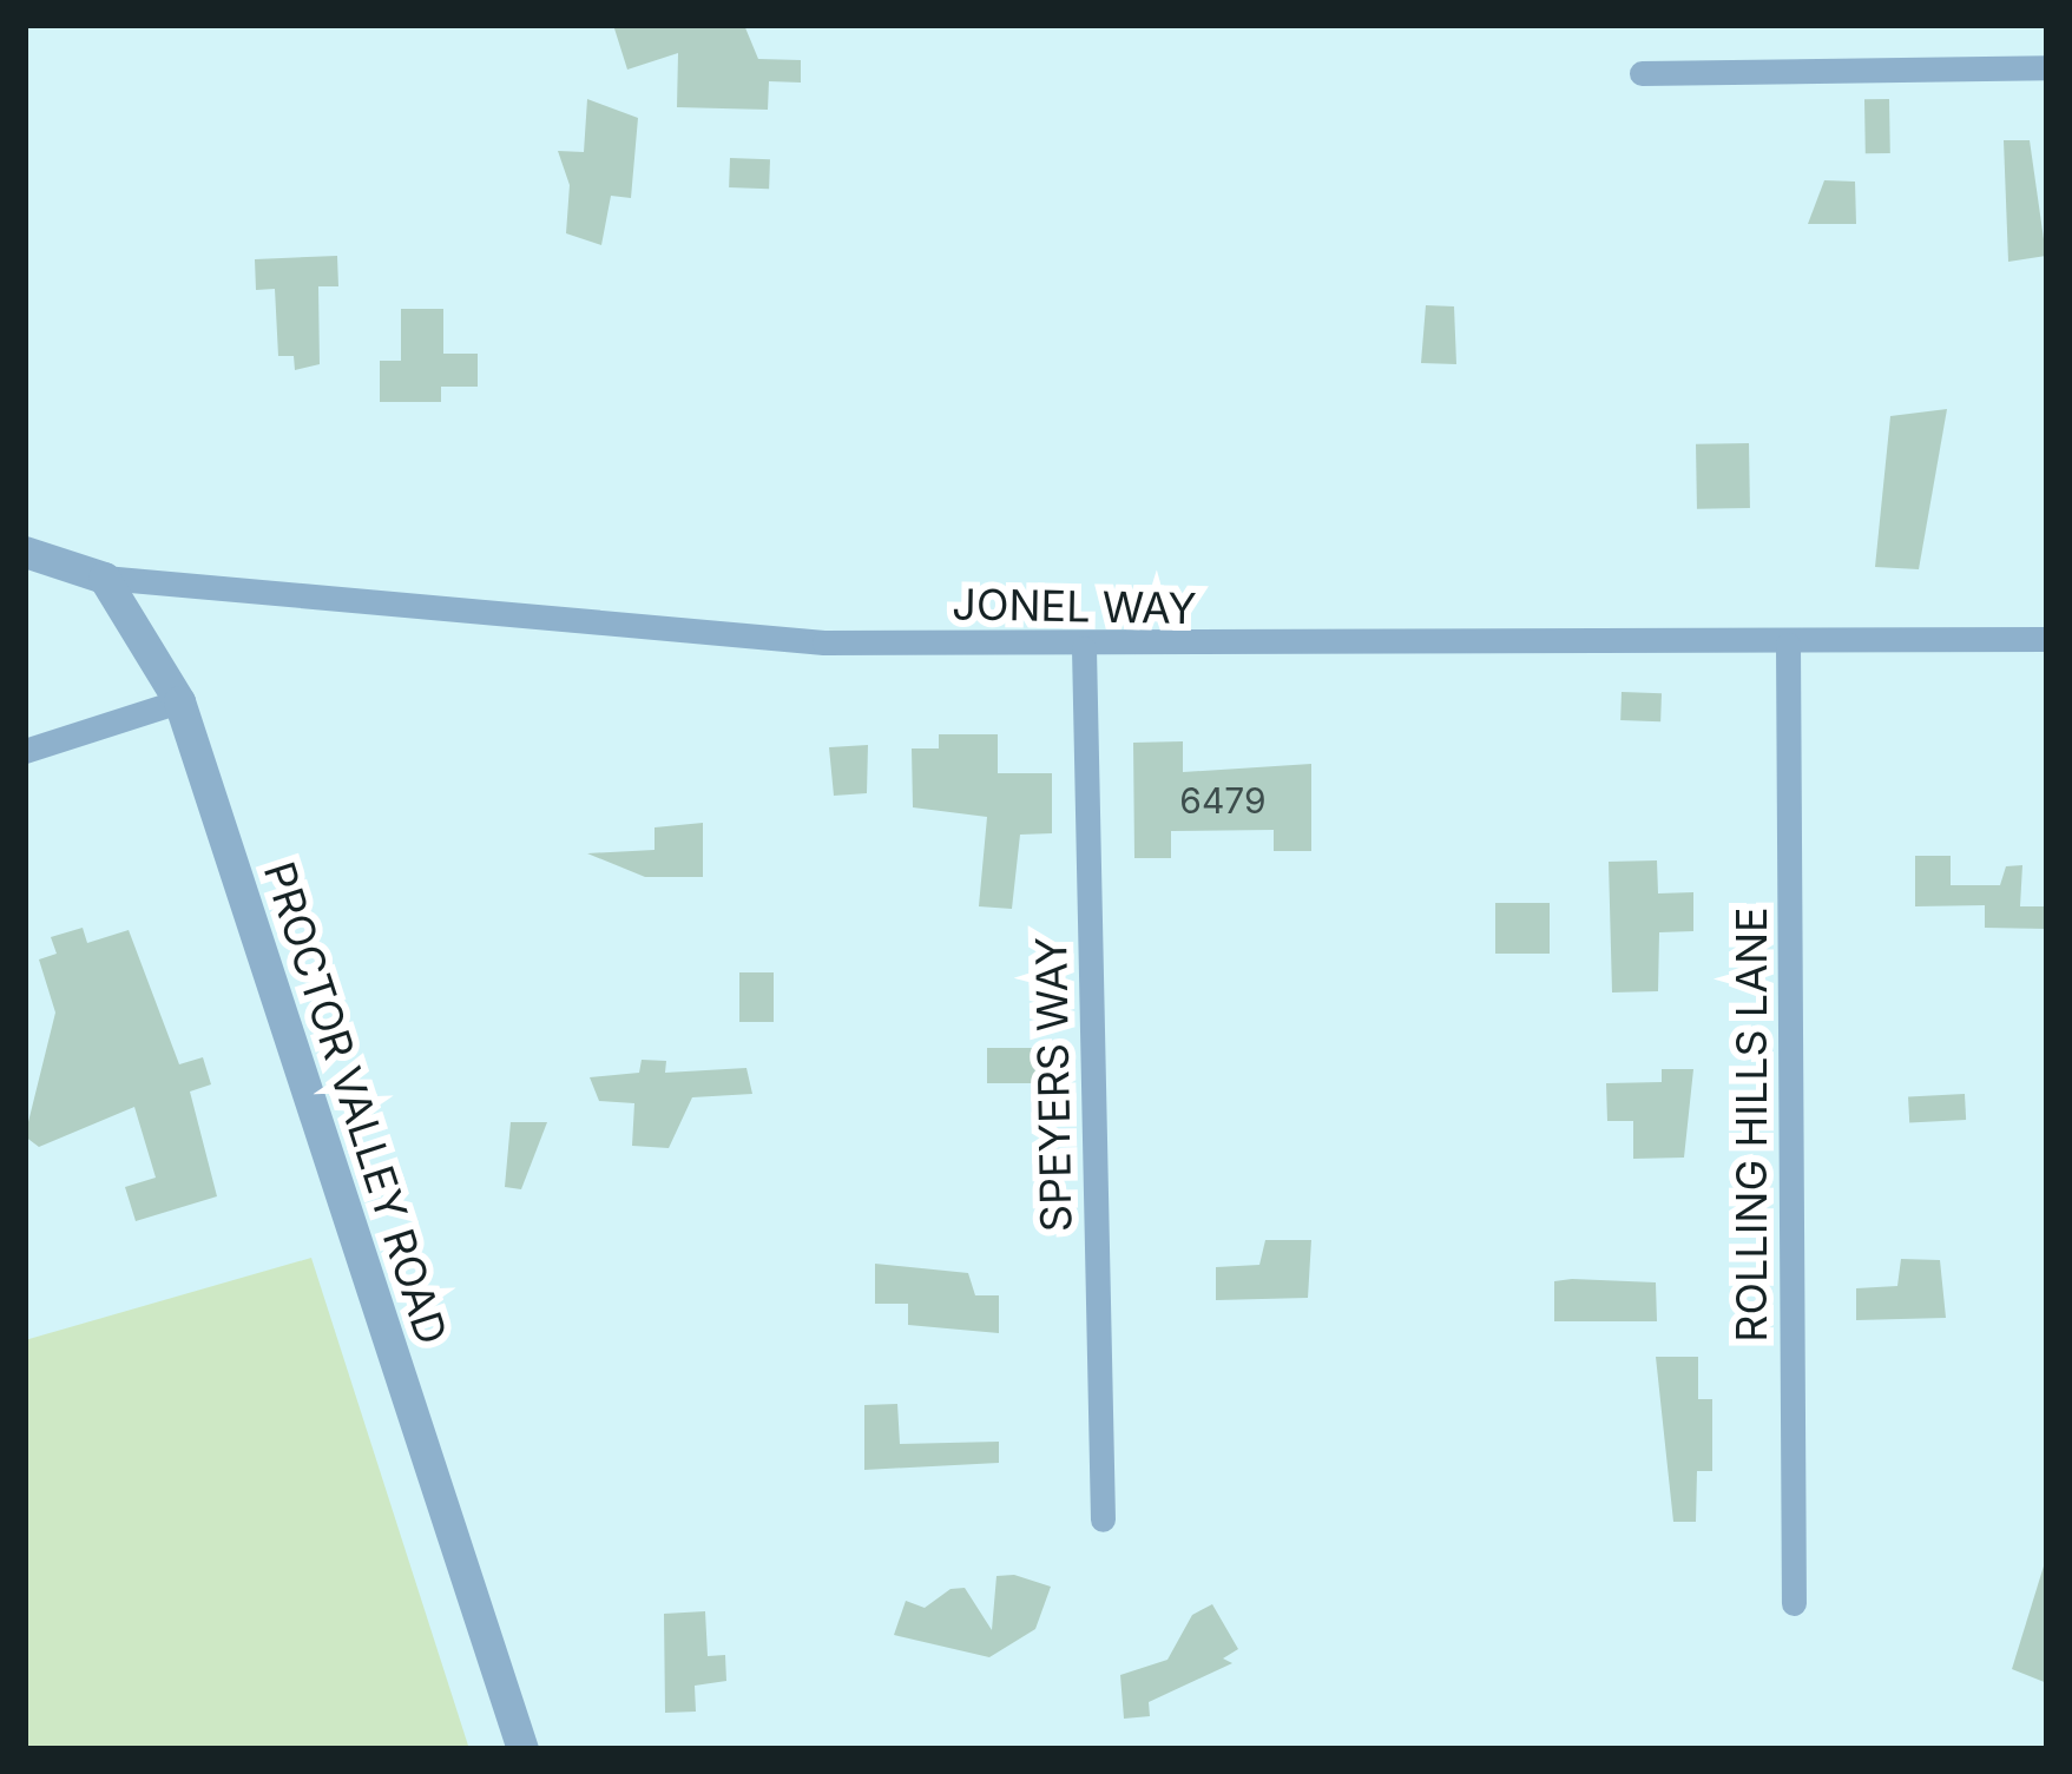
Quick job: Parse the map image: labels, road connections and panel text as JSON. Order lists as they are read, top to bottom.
{
  "streets": {
    "street": [
      "JONEL WAY",
      "SPEYERS WAY",
      "PROCTOR VALLEY ROAD",
      "ROLLING HILLS LANE"
    ]
  },
  "crossings": [
    ["JONEL WAY", "SPEYERS WAY"],
    ["JONEL WAY", "PROCTOR VALLEY ROAD"],
    ["JONEL WAY", "ROLLING HILLS LANE"]
  ],
  "house_numbers": ["6479"]
}
